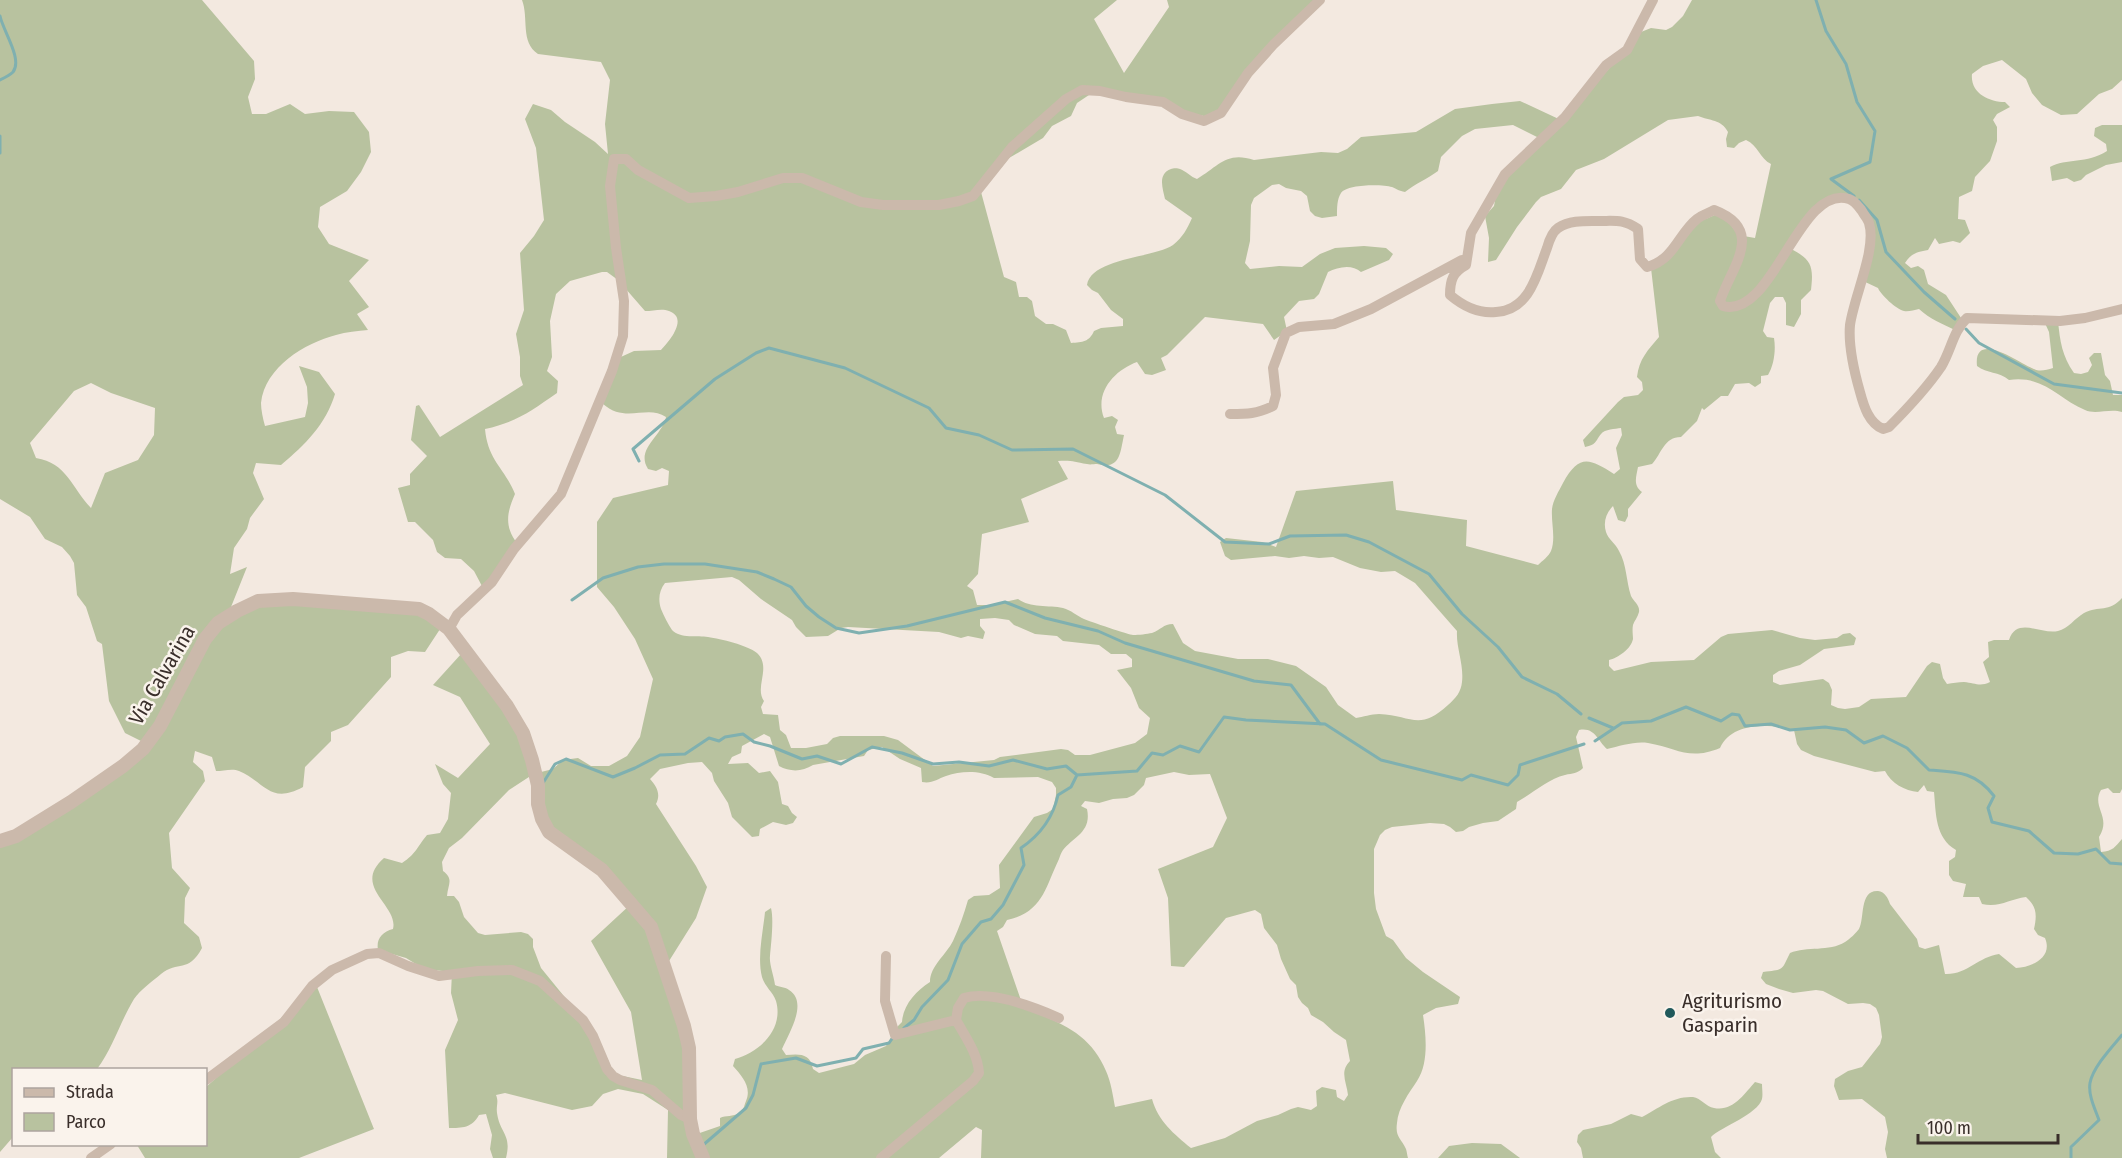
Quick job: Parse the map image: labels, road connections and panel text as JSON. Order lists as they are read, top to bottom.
{
  "streets": {
    "street": ["Via Calvarina"]
  },
  "places": ["Agriturismo Gasparin"],
  "legend": ["Strada", "Parco"],
  "scale_bar": "100 m"
}
